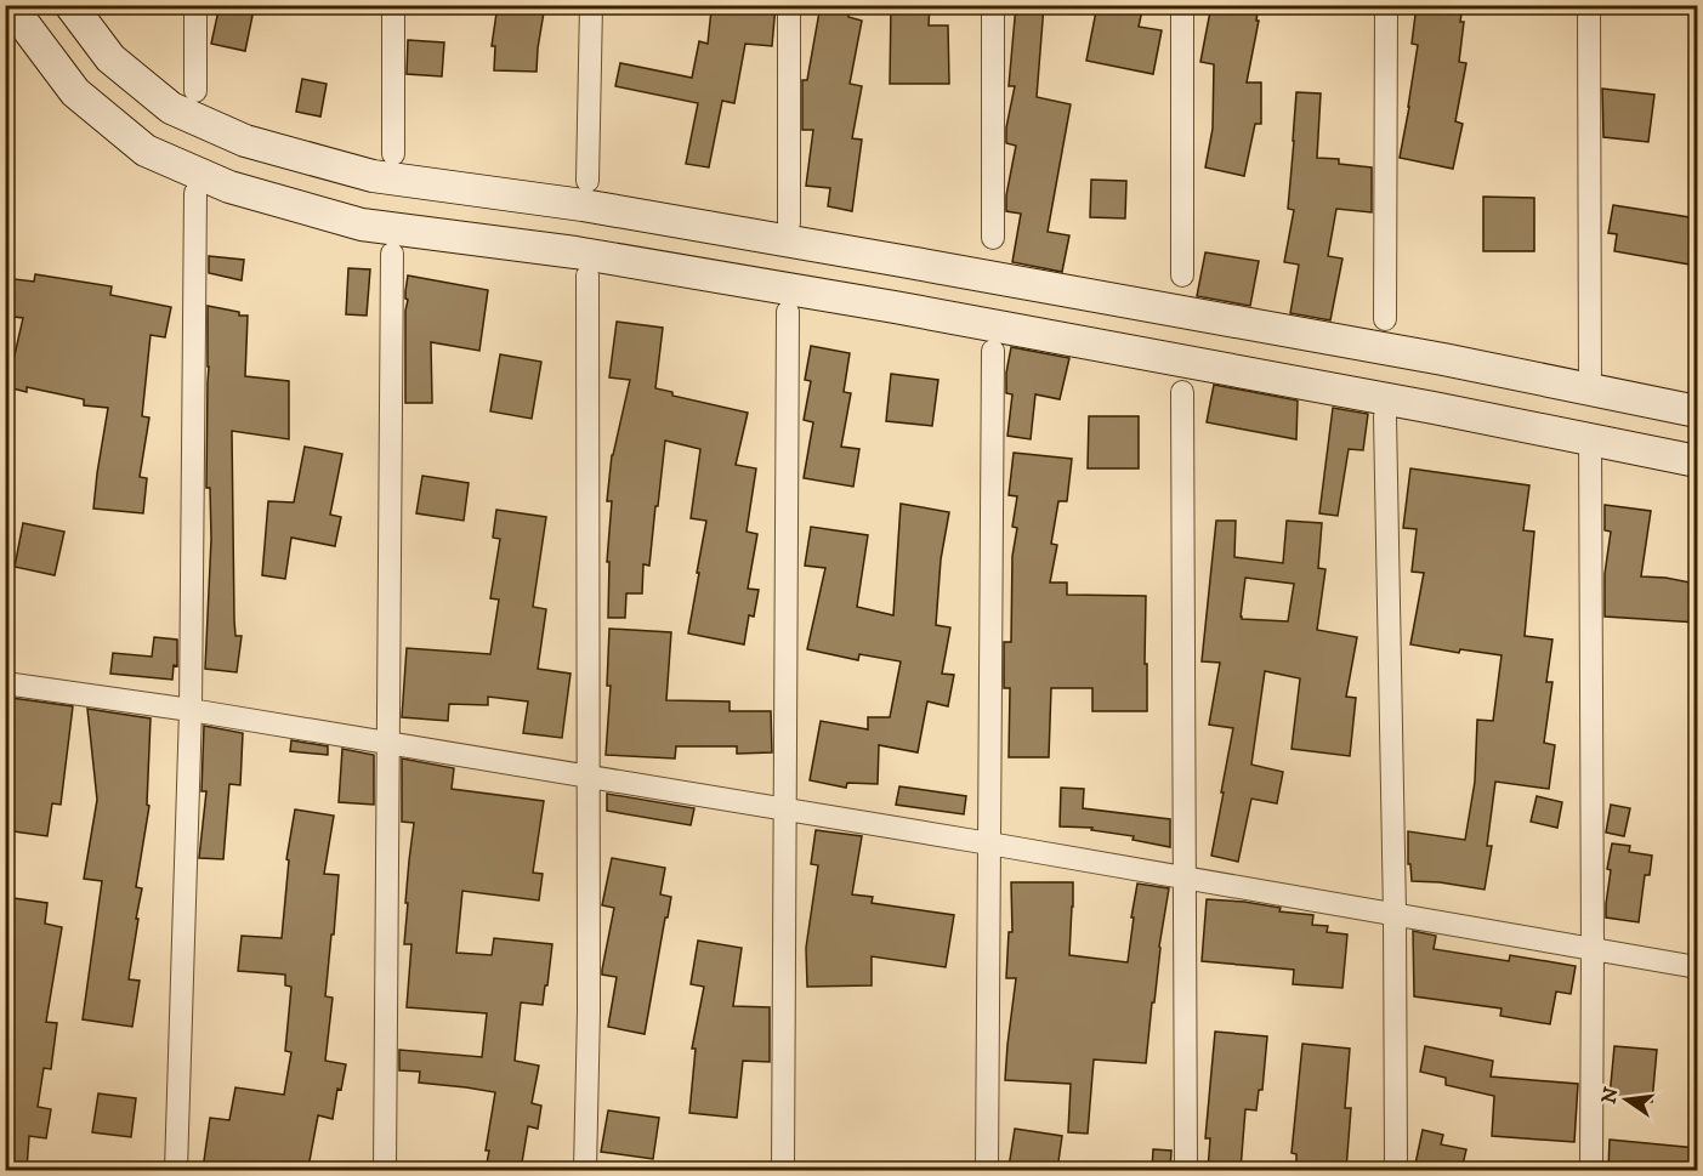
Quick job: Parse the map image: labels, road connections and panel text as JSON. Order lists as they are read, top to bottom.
{
  "north": "left"
}
